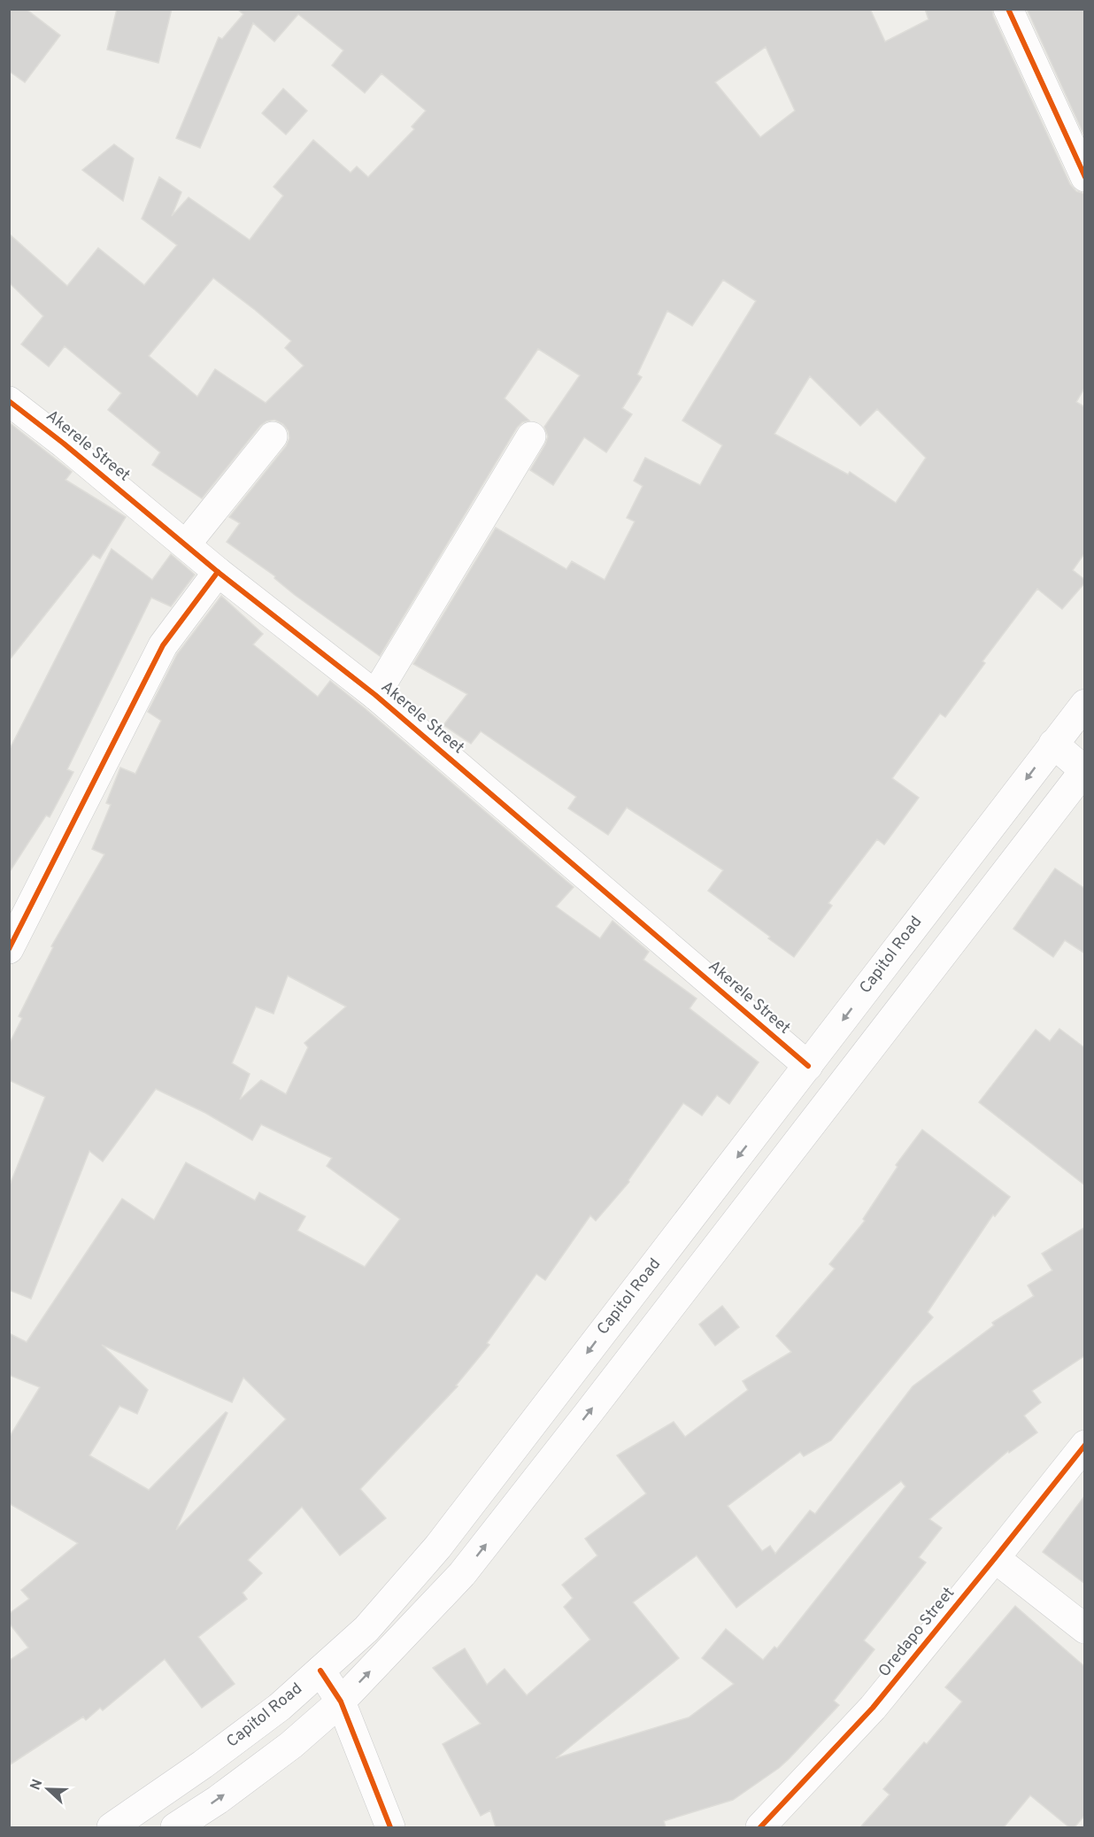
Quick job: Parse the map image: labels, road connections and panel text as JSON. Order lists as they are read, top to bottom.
{
  "streets": {
    "street": ["Akerele Street", "Capitol Road", "Oredapo Street"]
  },
  "crossings": [
    ["Akerele Street", "Capitol Road"]
  ],
  "north": "left"
}
